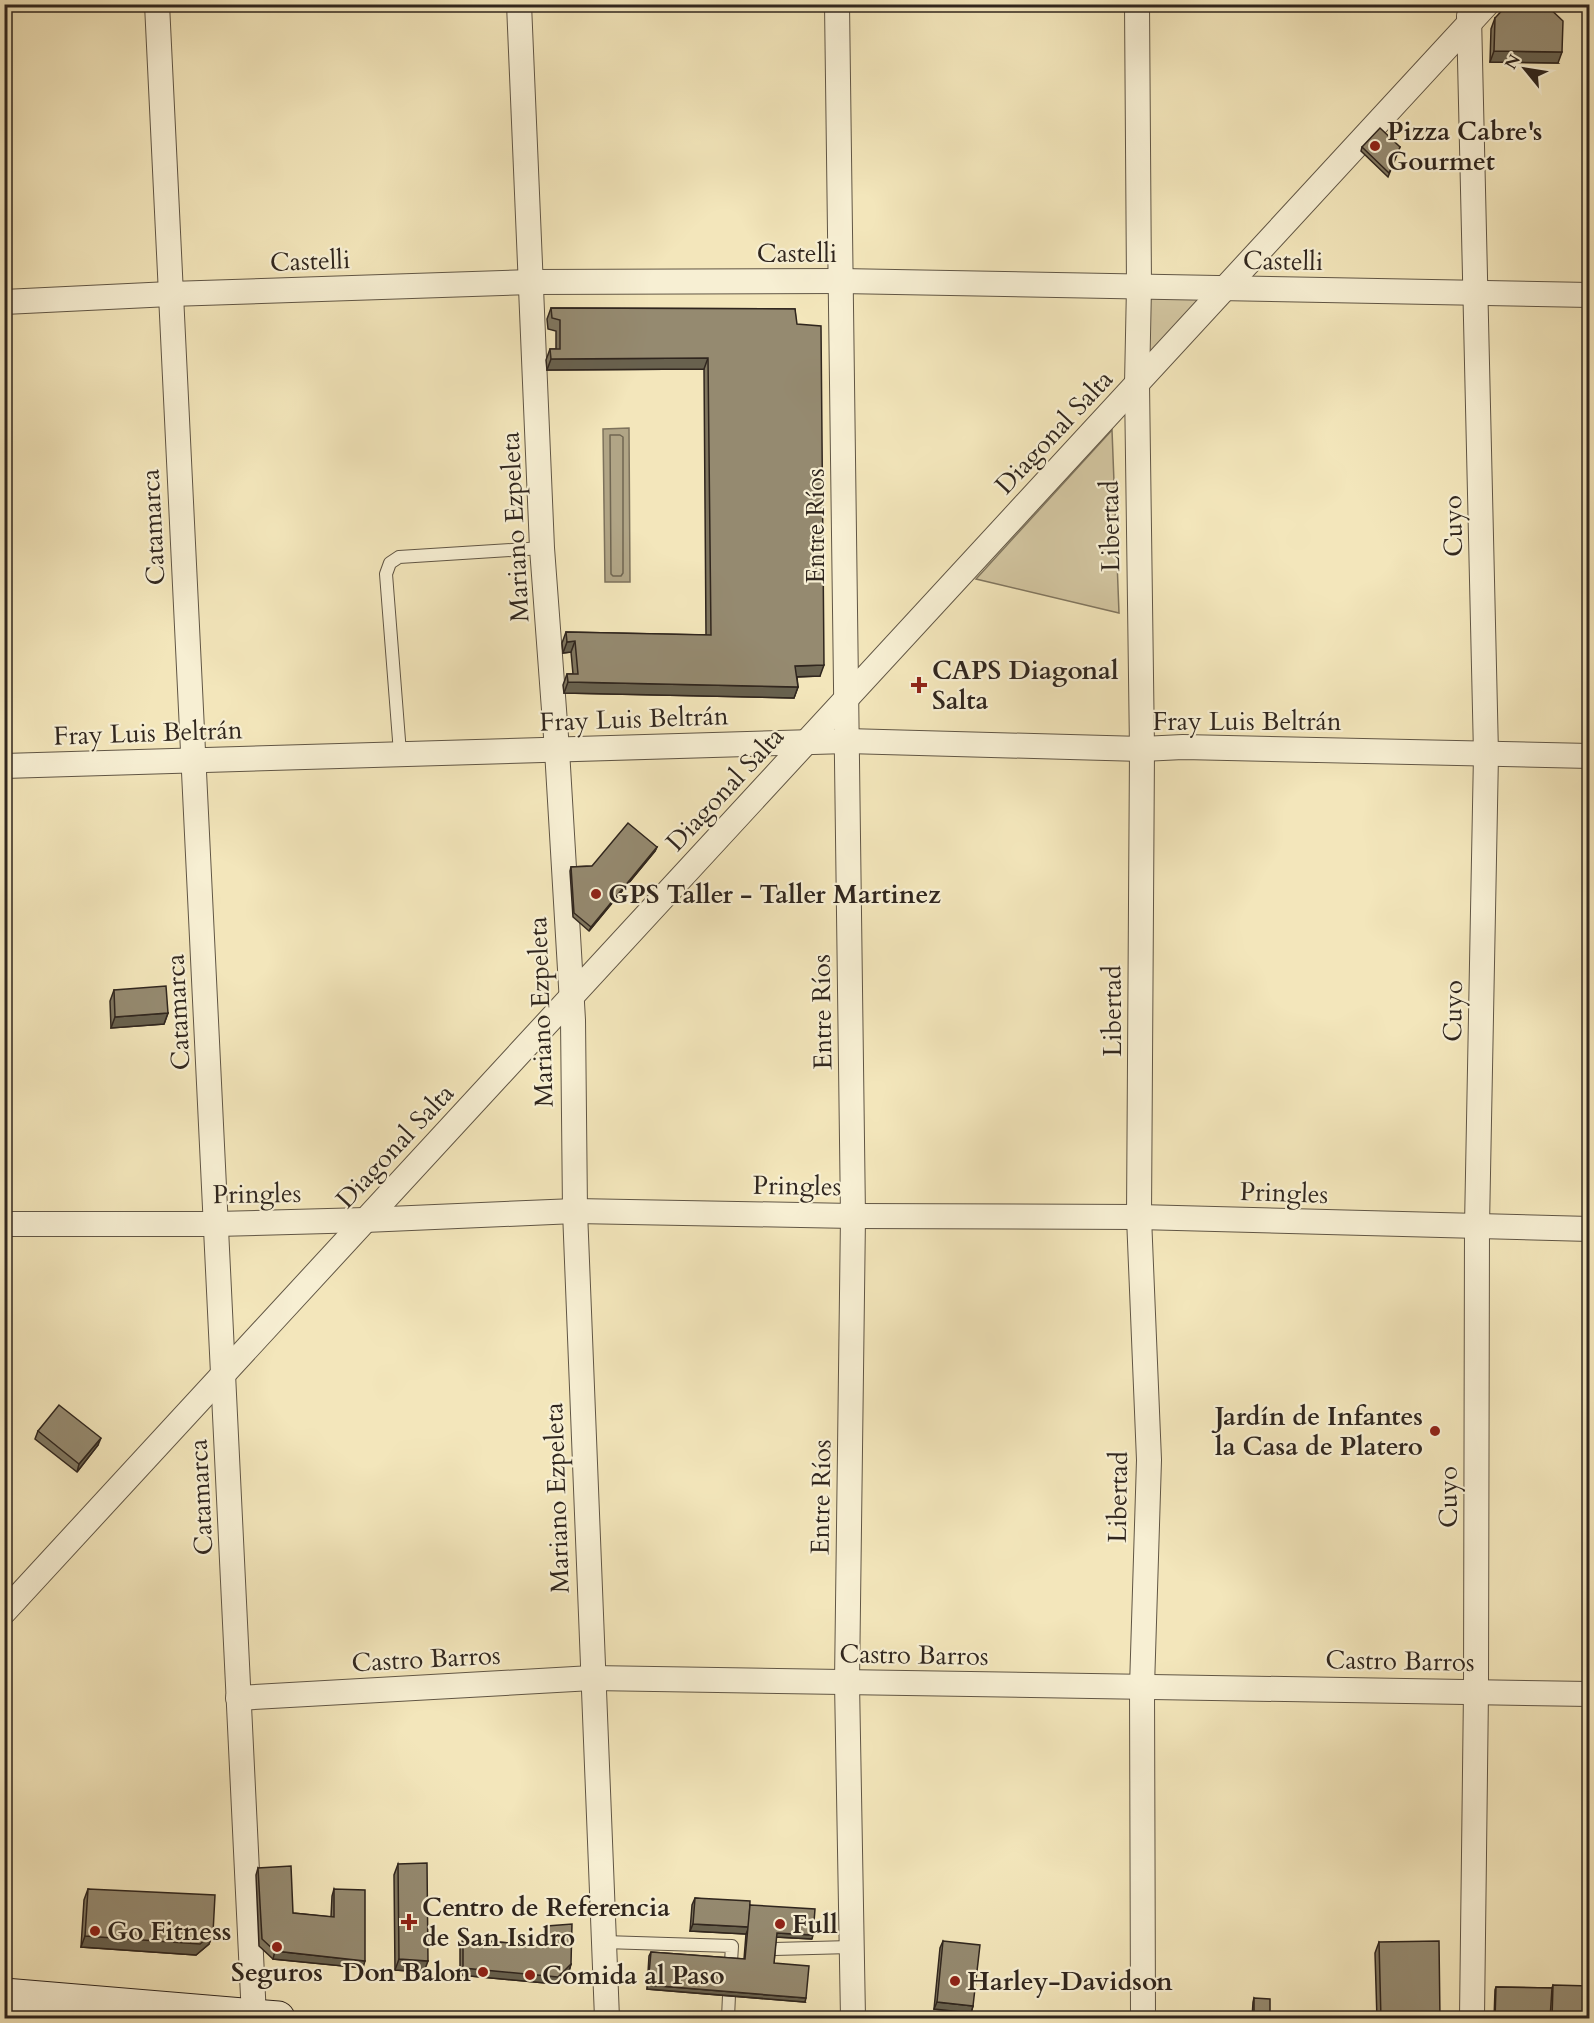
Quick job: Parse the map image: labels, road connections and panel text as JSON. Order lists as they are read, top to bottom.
{
  "streets": {
    "street": [
      "Castelli",
      "Diagonal Salta",
      "Entre Ríos",
      "Libertad",
      "Cuyo",
      "Catamarca",
      "Mariano Ezpeleta",
      "Fray Luis Beltrán",
      "Pringles",
      "Castro Barros"
    ]
  },
  "crossings": [
    ["Castelli", "Diagonal Salta"],
    ["Castelli", "Entre Ríos"],
    ["Castelli", "Libertad"],
    ["Castelli", "Cuyo"],
    ["Castelli", "Catamarca"],
    ["Castelli", "Mariano Ezpeleta"],
    ["Diagonal Salta", "Entre Ríos"],
    ["Diagonal Salta", "Libertad"],
    ["Diagonal Salta", "Cuyo"],
    ["Diagonal Salta", "Catamarca"],
    ["Diagonal Salta", "Mariano Ezpeleta"],
    ["Diagonal Salta", "Fray Luis Beltrán"],
    ["Diagonal Salta", "Pringles"],
    ["Entre Ríos", "Fray Luis Beltrán"],
    ["Entre Ríos", "Pringles"],
    ["Entre Ríos", "Castro Barros"],
    ["Libertad", "Fray Luis Beltrán"],
    ["Libertad", "Pringles"],
    ["Libertad", "Castro Barros"],
    ["Cuyo", "Fray Luis Beltrán"],
    ["Cuyo", "Pringles"],
    ["Cuyo", "Castro Barros"],
    ["Catamarca", "Fray Luis Beltrán"],
    ["Catamarca", "Pringles"],
    ["Catamarca", "Castro Barros"],
    ["Mariano Ezpeleta", "Fray Luis Beltrán"],
    ["Mariano Ezpeleta", "Pringles"],
    ["Mariano Ezpeleta", "Castro Barros"]
  ],
  "places": {
    "other": [
      "Pizza Cabre's Gourmet",
      "GPS Taller - Taller Martinez",
      "Jardín de Infantes la Casa de Platero",
      "Full",
      "Go Fitness",
      "Seguros",
      "Don Balon",
      "Comida al Paso",
      "Harley-Davidson"
    ],
    "health": ["CAPS Diagonal Salta", "Centro de Referencia de San Isidro"]
  },
  "north": "top left"
}
